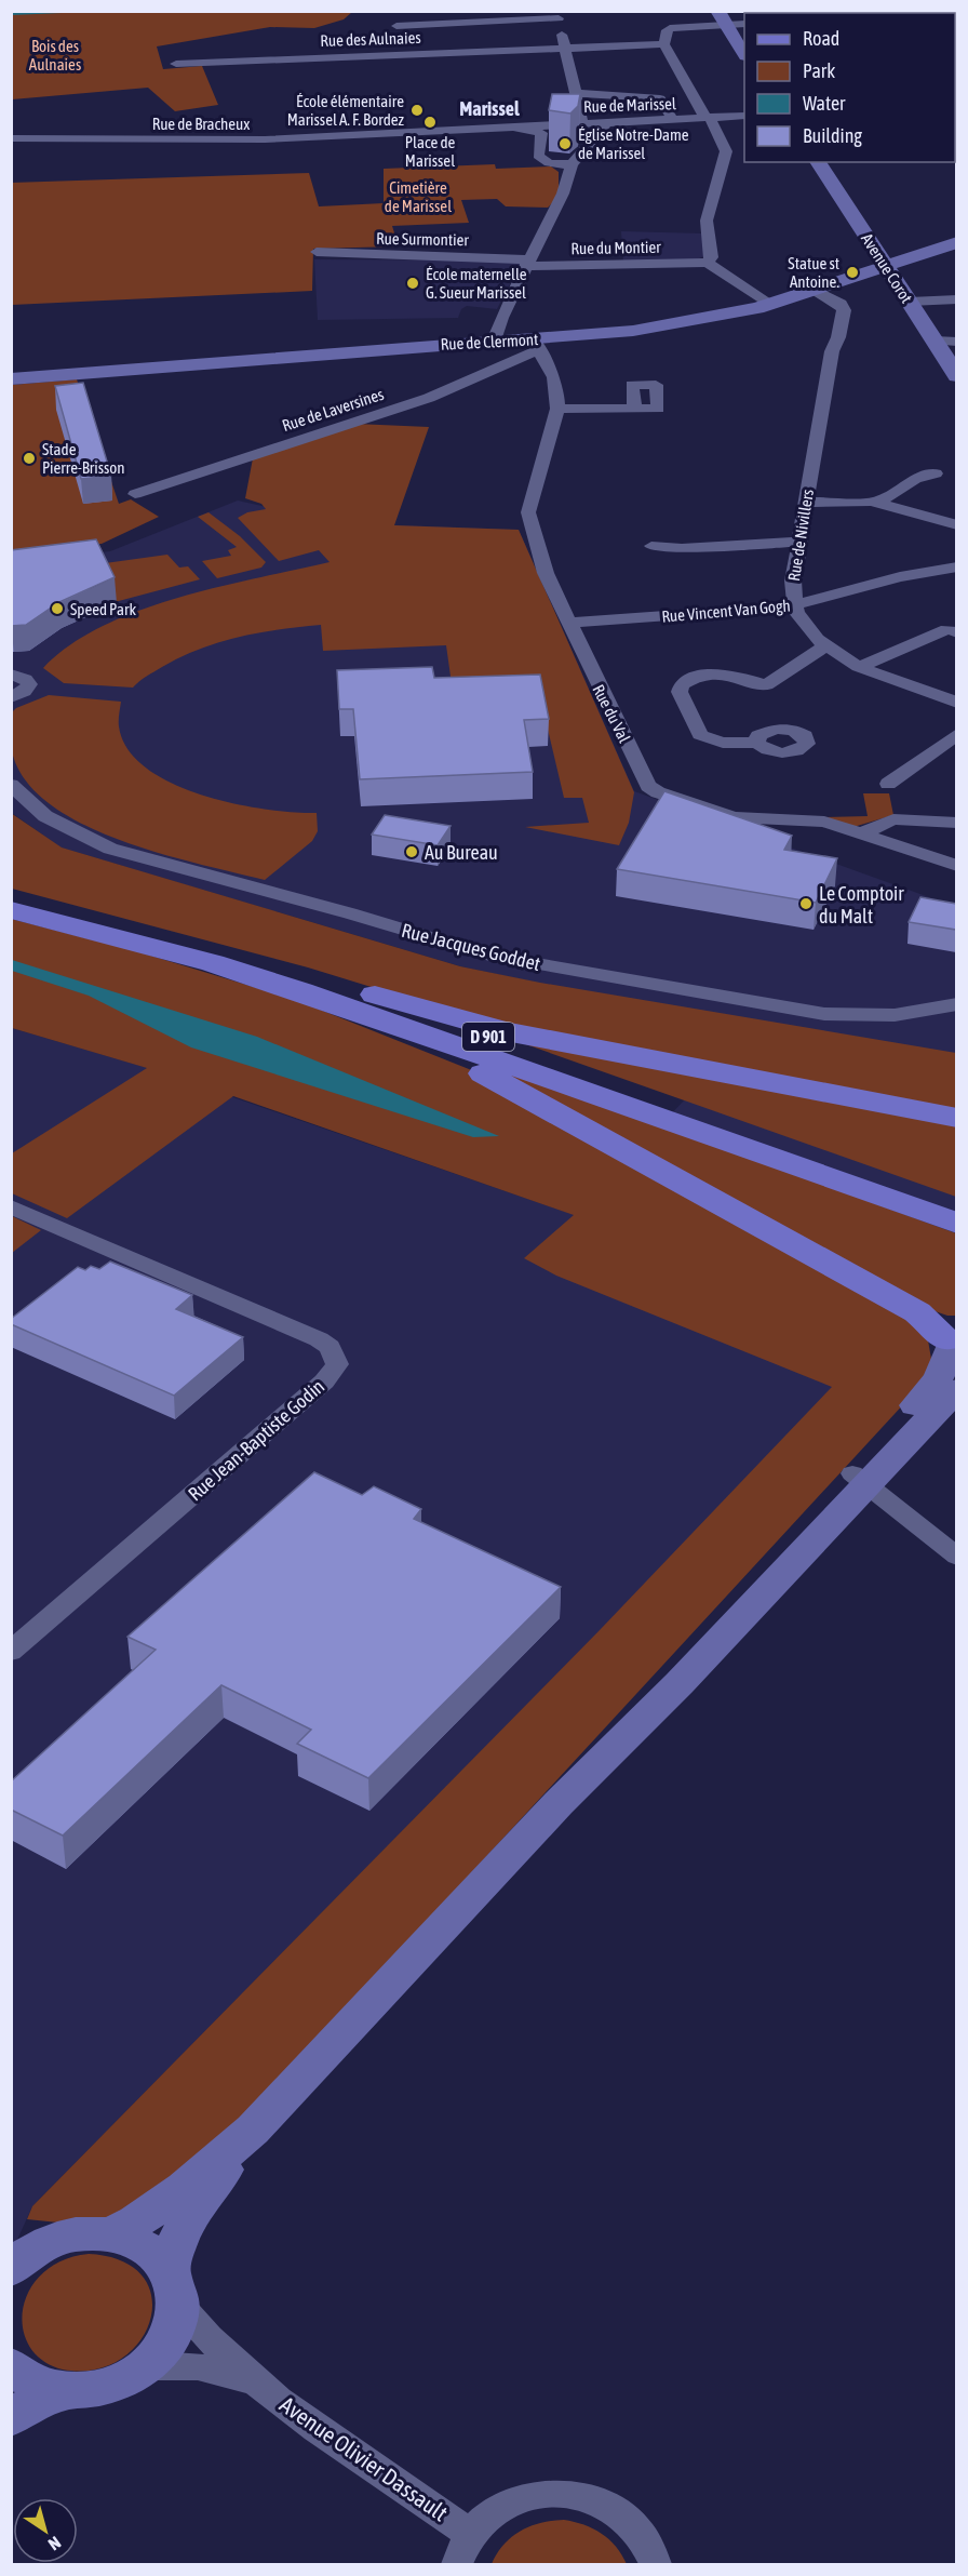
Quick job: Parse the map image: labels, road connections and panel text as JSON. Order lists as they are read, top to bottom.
{
  "streets": {
    "main road": ["Avenue Corot", "Rue de Clermont", "D 901"],
    "street": [
      "Rue des Aulnaies",
      "Rue de Marissel",
      "Rue de Bracheux",
      "Rue Surmontier",
      "Rue du Montier",
      "Rue de Laversines",
      "Rue de Nivillers",
      "Rue Vincent Van Gogh",
      "Rue du Val",
      "Rue Jacques Goddet",
      "Rue Jean-Baptiste Godin",
      "Avenue Olivier Dassault"
    ]
  },
  "crossings": [
    ["Rue de Marissel", "Rue de Bracheux"],
    ["Rue Surmontier", "Rue du Montier"],
    ["Avenue Corot", "Rue de Clermont"],
    ["Rue de Clermont", "Rue de Laversines"],
    ["Rue de Clermont", "Rue de Nivillers"],
    ["Rue de Clermont", "Rue du Val"],
    ["Rue de Laversines", "Rue du Val"],
    ["Rue de Nivillers", "Rue Vincent Van Gogh"],
    ["Rue Vincent Van Gogh", "Rue du Val"]
  ],
  "districts": ["Marissel"],
  "parks": ["Bois des Aulnaies", "Cimetière de Marissel"],
  "places": [
    "École élémentaire Marissel A. F. Bordez",
    "Place de Marissel",
    "Église Notre-Dame de Marissel",
    "Statue st Antoine.",
    "École maternelle G. Sueur Marissel",
    "Stade Pierre-Brisson",
    "Speed Park",
    "Au Bureau",
    "Le Comptoir du Malt"
  ],
  "legend": [
    "Road",
    "Park",
    "Water",
    "Building"
  ],
  "north": "bottom right"
}
